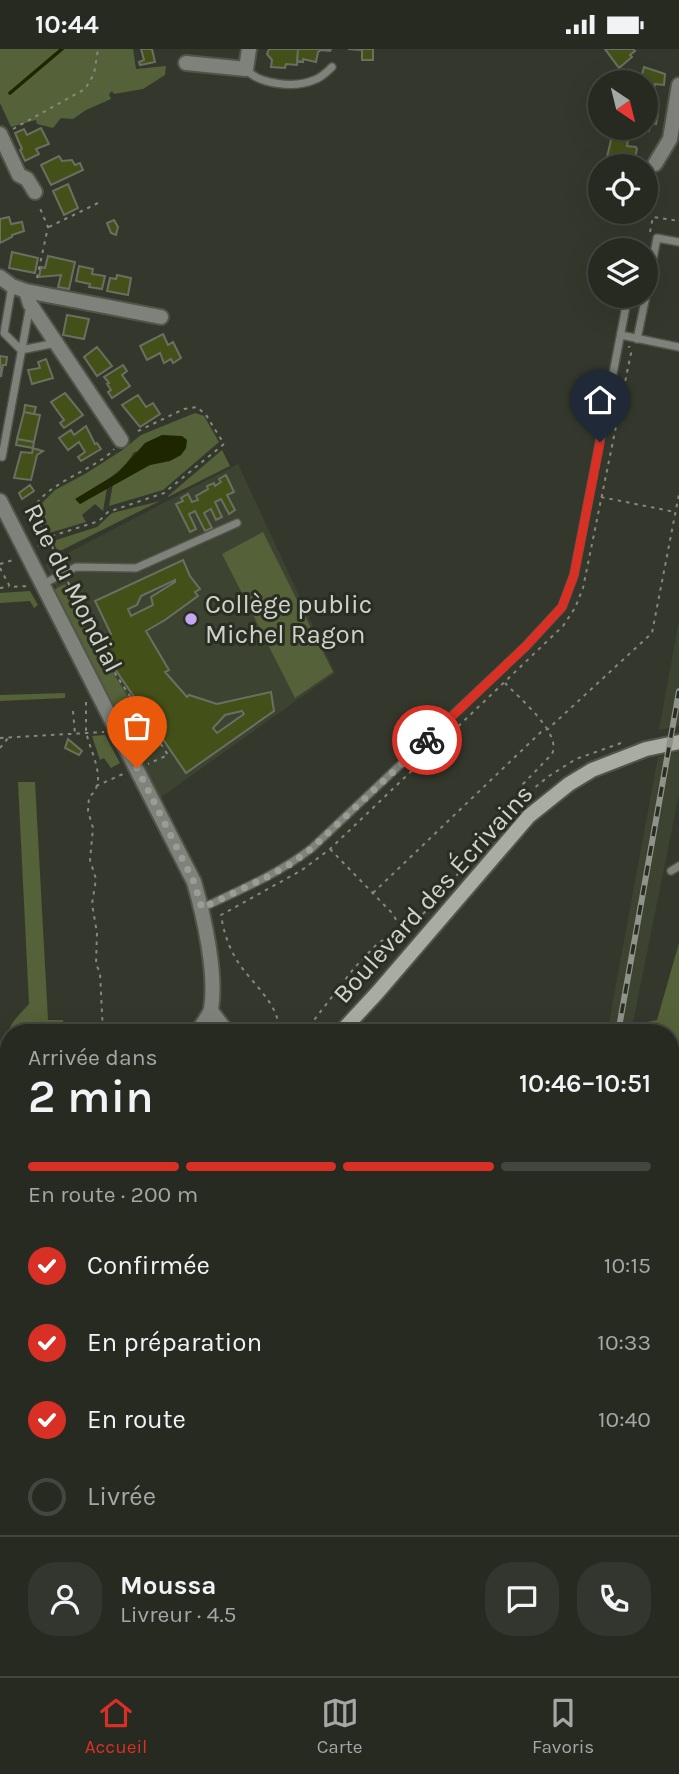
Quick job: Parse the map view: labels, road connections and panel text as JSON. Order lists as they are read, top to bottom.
{
  "streets": {
    "main road": ["Boulevard des Écrivains"],
    "street": ["Rue du Mondial"]
  },
  "places": ["Collège public Michel Ragon"],
  "north": "bottom right",
  "page": {
    "status": "10:44",
    "heading": ["2 min", "Arrivée dans", "10:46–10:51"],
    "panel": ["Moussa", "Livreur · 4.5"],
    "bar": "En route · 200 m",
    "list": [
      ["Confirmée", "10:15"],
      ["En préparation", "10:33"],
      ["En route", "10:40"],
      "Livrée"
    ],
    "tabs": ["Accueil", "Carte", "Favoris"]
  }
}
